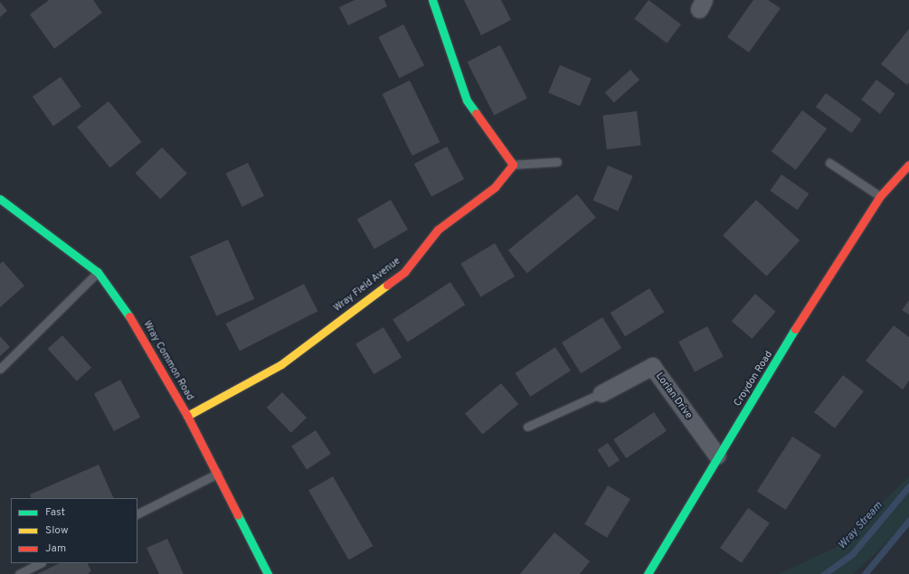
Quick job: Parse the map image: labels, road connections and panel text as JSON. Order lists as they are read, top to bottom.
{
  "streets": {
    "street": [
      "Wray Field Avenue",
      "Wray Common Road",
      "Croydon Road",
      "Lorian Drive"
    ]
  },
  "crossings": [
    ["Wray Field Avenue", "Wray Common Road"],
    ["Croydon Road", "Lorian Drive"]
  ],
  "water": ["Wray Stream"],
  "legend": ["Fast", "Slow", "Jam"]
}
